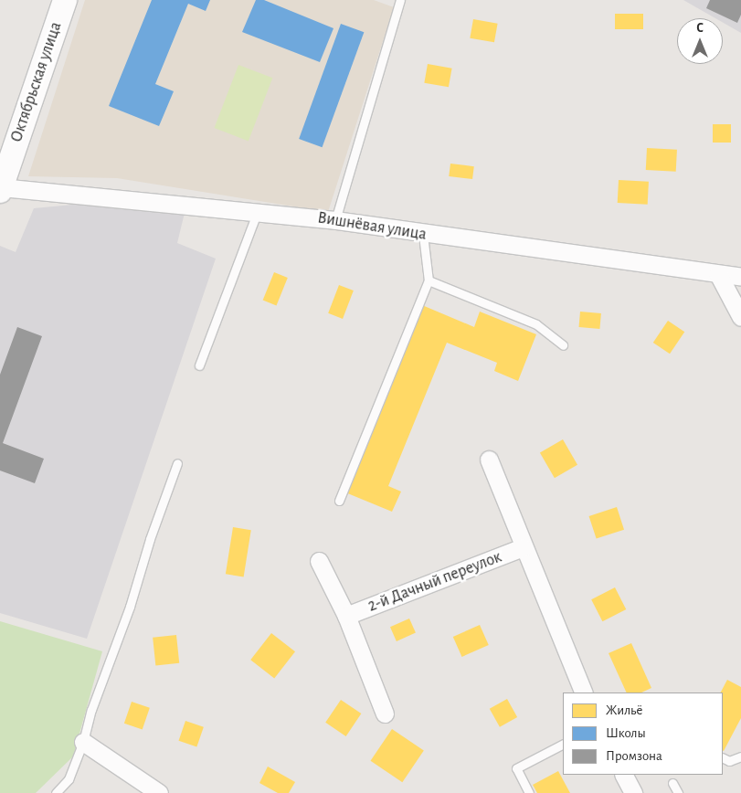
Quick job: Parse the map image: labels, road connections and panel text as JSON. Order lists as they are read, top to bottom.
{
  "streets": {
    "street": ["Октябрьская улица", "Вишнёвая улица", "2-й Дачный переулок"]
  },
  "crossings": [
    ["Октябрьская улица", "Вишнёвая улица"]
  ],
  "legend": ["Жильё", "Школы", "Промзона"],
  "north": "top"
}
